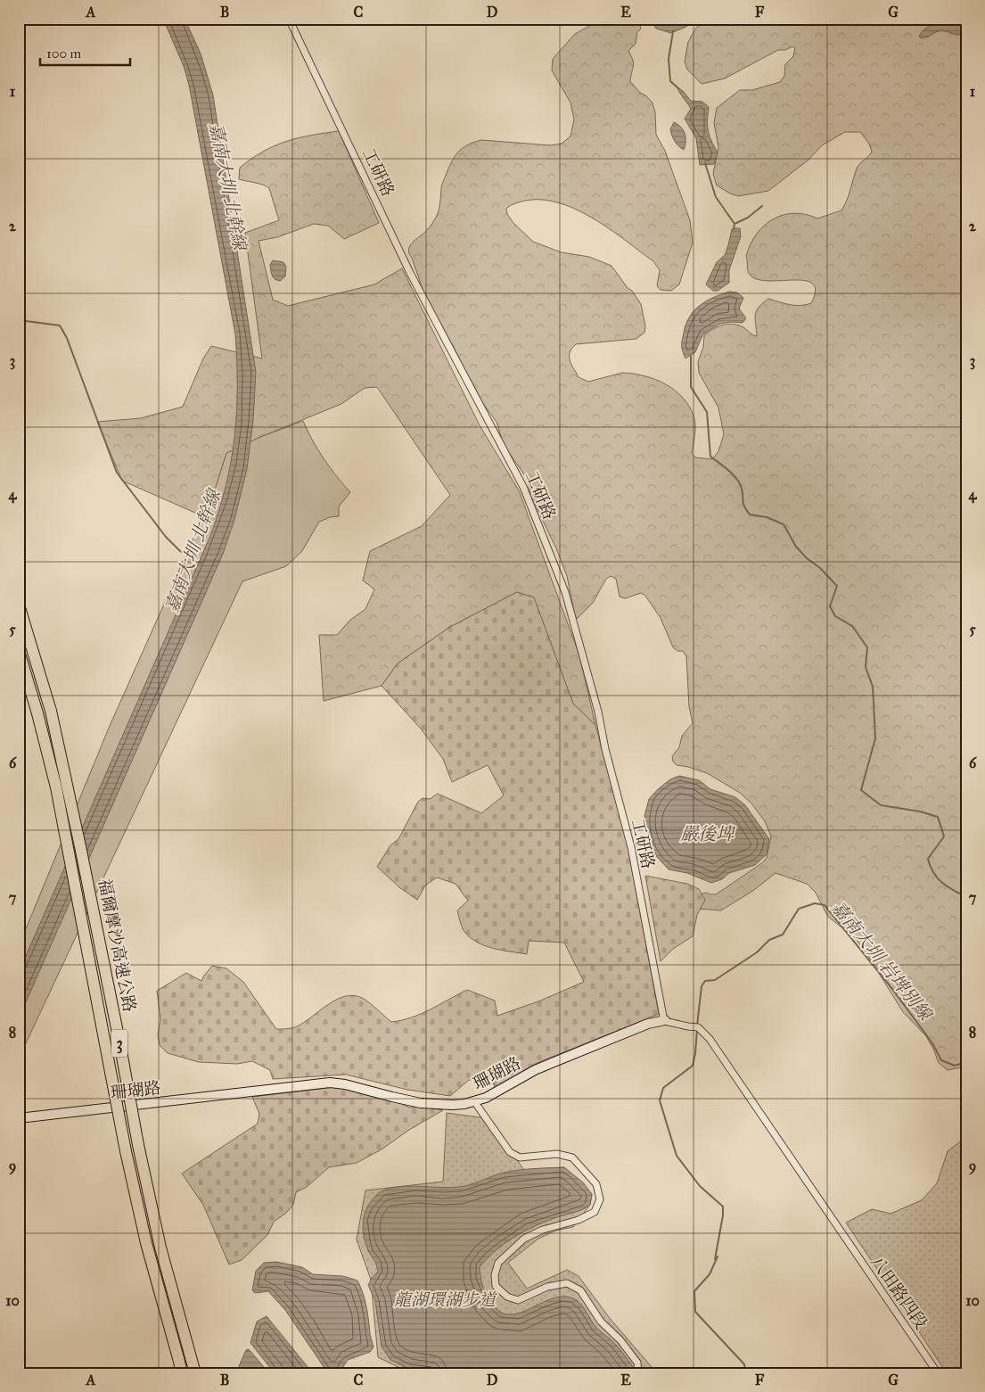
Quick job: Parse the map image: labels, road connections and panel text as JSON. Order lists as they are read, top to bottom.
{
  "streets": {
    "highway": ["福爾摩沙高速公路", "3"],
    "street": ["工研路", "珊瑚路", "八田路四段"]
  },
  "crossings": [
    ["工研路", "珊瑚路"],
    ["珊瑚路", "八田路四段"]
  ],
  "water": ["嘉南大圳 北幹線", "嚴後埤", "嘉南大圳 岩埤別線"],
  "parks": ["龍湖環湖步道"],
  "scale_bar": "100 m",
  "grid": {
    "columns": [
      "A",
      "B",
      "C",
      "D",
      "E",
      "F",
      "G"
    ],
    "rows": [
      "1",
      "2",
      "3",
      "4",
      "5",
      "6",
      "7",
      "8",
      "9",
      "10"
    ]
  }
}
